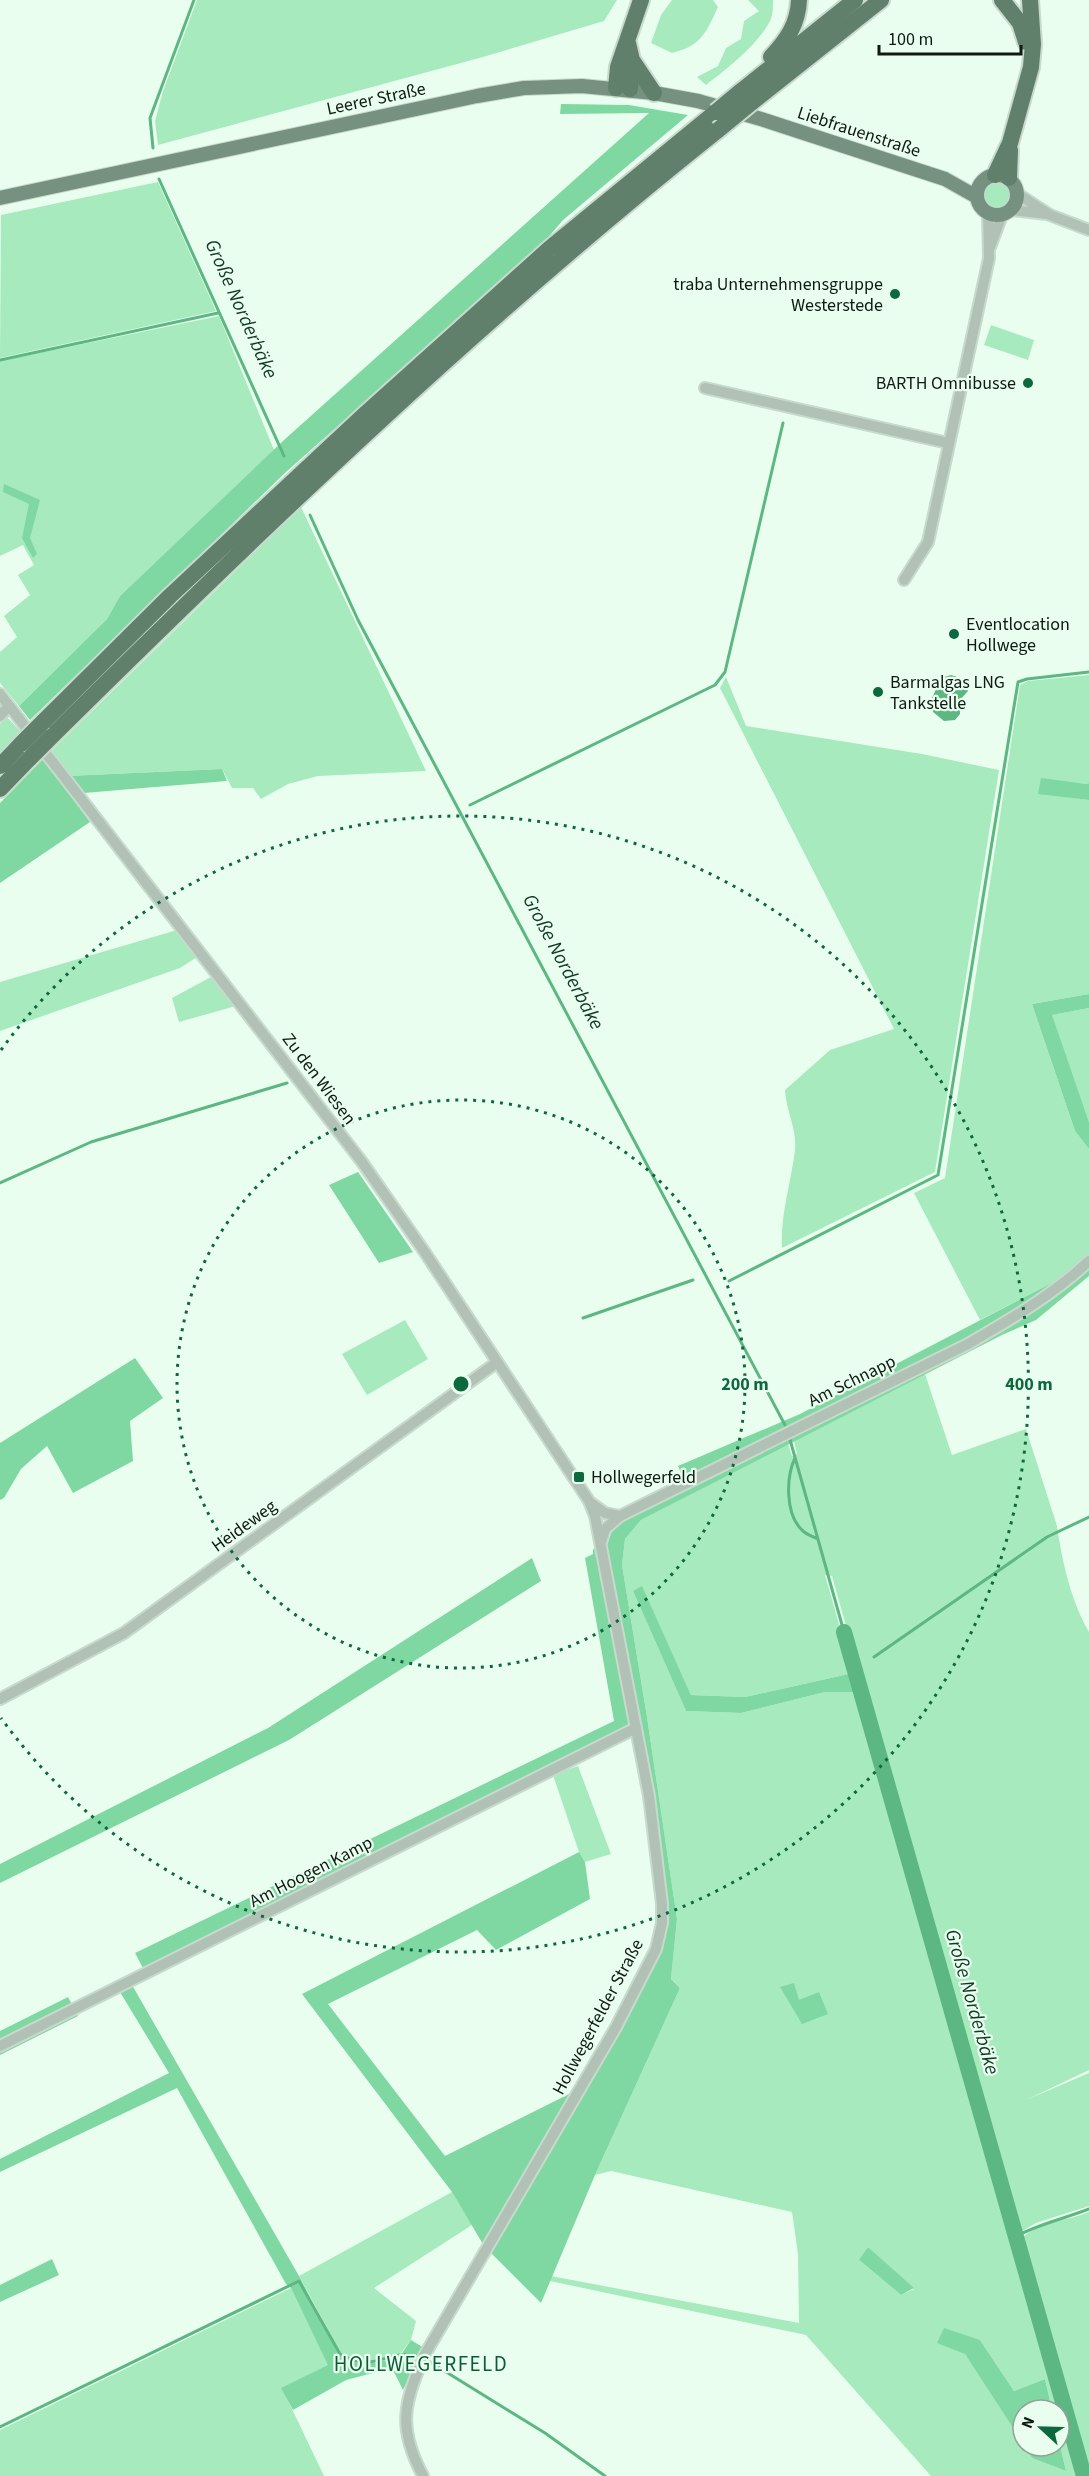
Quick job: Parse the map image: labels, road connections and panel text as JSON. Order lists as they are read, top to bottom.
{
  "streets": {
    "main road": ["Leerer Straße", "Liebfrauenstraße"],
    "street": [
      "Zu den Wiesen",
      "Am Schnapp",
      "Heideweg",
      "Am Hoogen Kamp",
      "Hollwegerfelder Straße"
    ]
  },
  "crossings": [
    ["Leerer Straße", "Liebfrauenstraße"],
    ["Zu den Wiesen", "Heideweg"],
    ["Zu den Wiesen", "Hollwegerfelder Straße"],
    ["Am Schnapp", "Hollwegerfelder Straße"],
    ["Am Hoogen Kamp", "Hollwegerfelder Straße"]
  ],
  "districts": ["HOLLWEGERFELD"],
  "water": ["Große Norderbäke"],
  "places": {
    "other": [
      "traba Unternehmensgruppe Westerstede",
      "BARTH Omnibusse",
      "Eventlocation Hollwege",
      "Barmalgas LNG Tankstelle"
    ],
    "transit": ["Hollwegerfeld"]
  },
  "scale_bar": "100 m",
  "north": "left",
  "rings": ["200 m", "400 m"]
}
